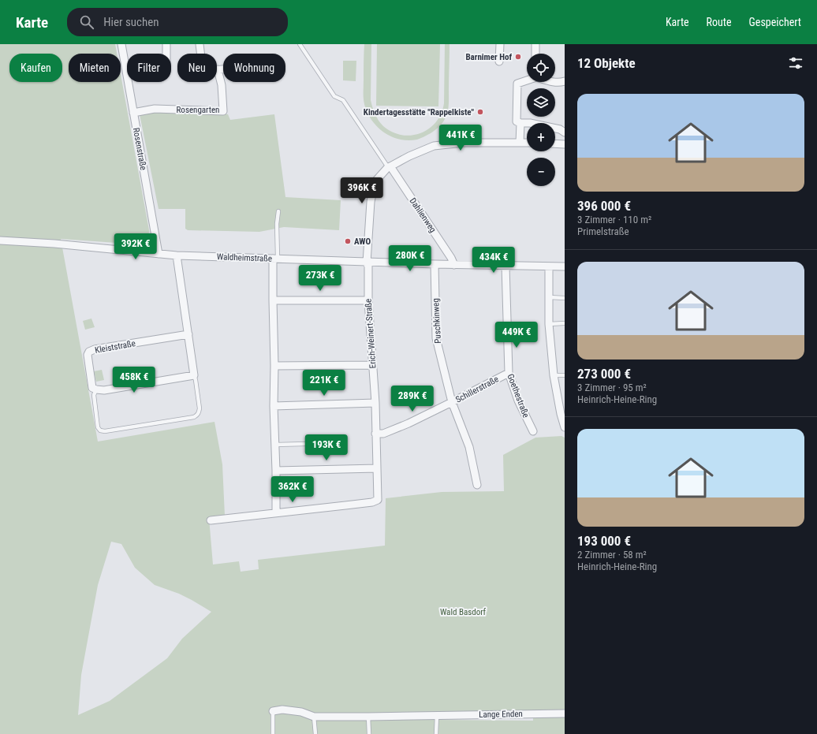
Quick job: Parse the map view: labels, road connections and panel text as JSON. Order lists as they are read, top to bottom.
{
  "streets": {
    "street": [
      "Rosengarten",
      "Rosenstraße",
      "Dahlienweg",
      "Waldheimstraße",
      "Puschkinweg",
      "Erich-Weinert-Straße",
      "Kleiststraße",
      "Schillerstraße",
      "Goethestraße",
      "Lange Enden"
    ]
  },
  "crossings": [
    ["Rosengarten", "Rosenstraße"],
    ["Rosenstraße", "Waldheimstraße"],
    ["Dahlienweg", "Waldheimstraße"],
    ["Dahlienweg", "Erich-Weinert-Straße"],
    ["Waldheimstraße", "Puschkinweg"],
    ["Waldheimstraße", "Erich-Weinert-Straße"],
    ["Waldheimstraße", "Goethestraße"],
    ["Puschkinweg", "Schillerstraße"],
    ["Erich-Weinert-Straße", "Schillerstraße"],
    ["Schillerstraße", "Goethestraße"]
  ],
  "parks": ["Wald Basdorf"],
  "places": ["Barnimer Hof", "Kindertagesstätte \"Rappelkiste\"", "AWO"],
  "page": {
    "header": "Karte",
    "search": "Hier suchen",
    "nav": ["Karte", "Route", "Gespeichert"],
    "heading": "12 Objekte",
    "map_buttons": ["+", "−"],
    "chip": [
      "Kaufen",
      "Mieten",
      "Filter",
      "Neu",
      "Wohnung"
    ],
    "list": [
      {
        "name": "396 000 €",
        "note": "3 Zimmer · 110 m² · Primelstraße"
      },
      {
        "name": "273 000 €",
        "note": "3 Zimmer · 95 m² · Heinrich-Heine-Ring"
      },
      {
        "name": "193 000 €",
        "note": "2 Zimmer · 58 m² · Heinrich-Heine-Ring"
      }
    ],
    "price": [
      "441K €",
      "396K €",
      "392K €",
      "280K €",
      "434K €",
      "273K €",
      "449K €",
      "458K €",
      "221K €",
      "289K €",
      "193K €",
      "362K €"
    ]
  }
}
